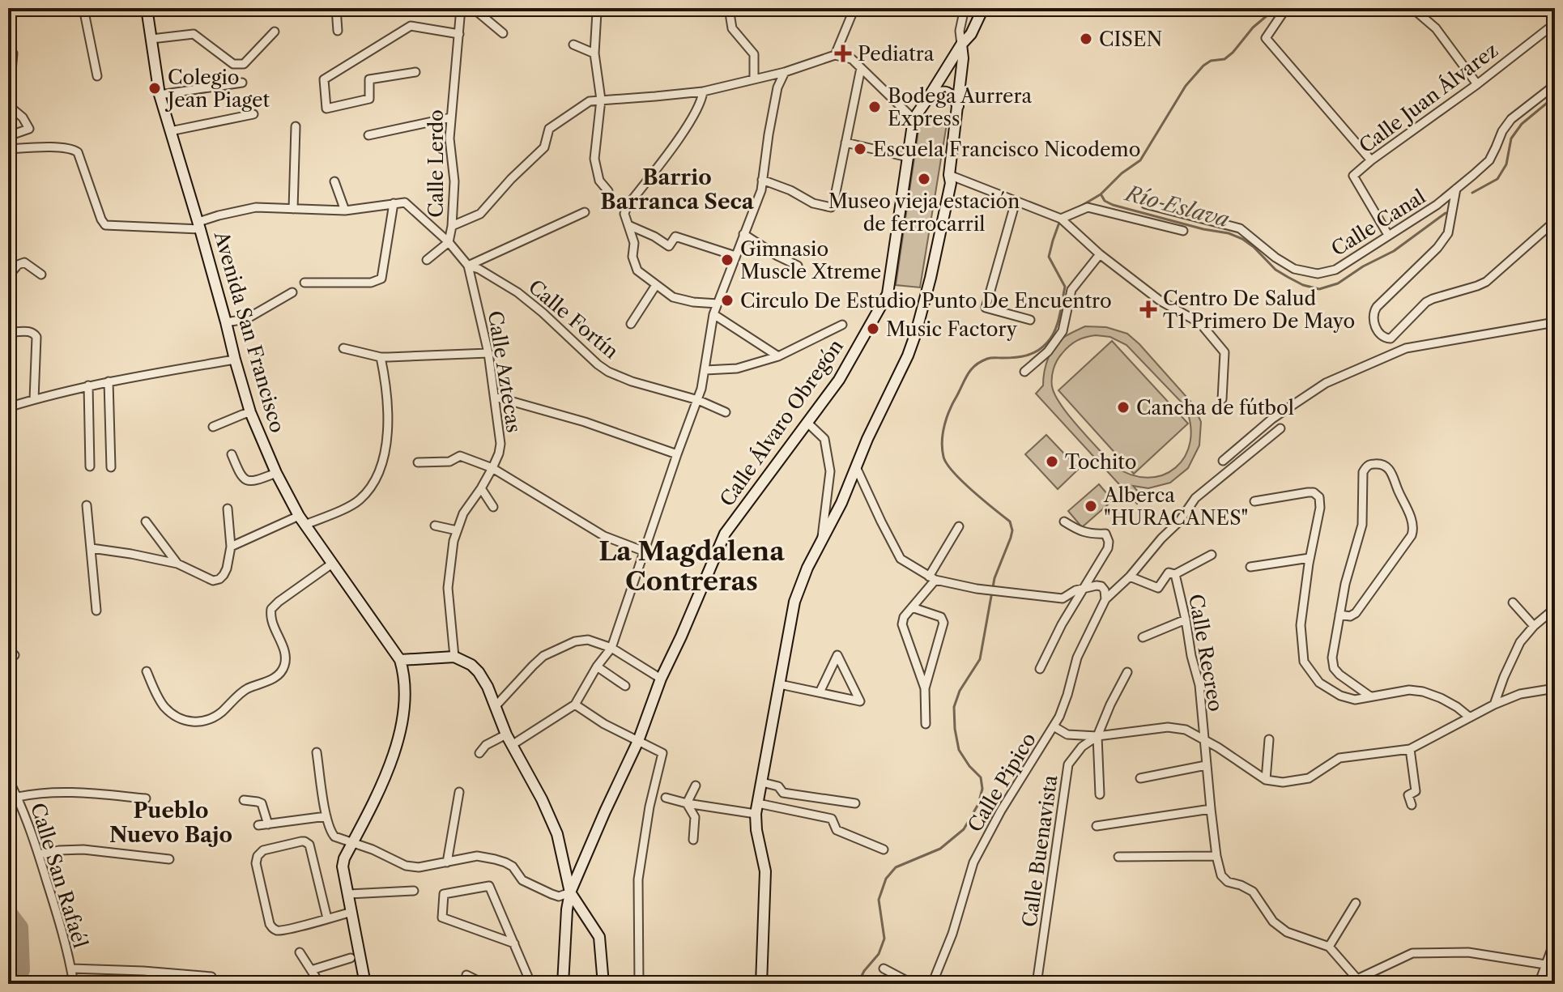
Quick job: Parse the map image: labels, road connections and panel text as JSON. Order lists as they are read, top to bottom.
{
  "streets": {
    "street": [
      "Calle Juan Álvarez",
      "Calle Lerdo",
      "Calle Canal",
      "Calle Fortín",
      "Avenida San Francisco",
      "Calle Aztecas",
      "Calle Álvaro Obregón",
      "Calle Recreo",
      "Calle Pipico",
      "Calle Buenavista",
      "Calle San Rafaél"
    ]
  },
  "crossings": [
    ["Calle Juan Álvarez", "Calle Canal"],
    ["Calle Lerdo", "Calle Aztecas"],
    ["Calle Fortín", "Calle Aztecas"]
  ],
  "districts": ["Barrio Barranca Seca", "La Magdalena Contreras", "Pueblo Nuevo Bajo"],
  "water": ["Río Eslava"],
  "places": {
    "other": [
      "CISEN",
      "Colegio Jean Piaget",
      "Bodega Aurrera Express",
      "Escuela Francisco Nicodemo",
      "Museo vieja estación de ferrocarril",
      "Gimnasio Muscle Xtreme",
      "Circulo De Estudio Punto De Encuentro",
      "Music Factory",
      "Cancha de fútbol",
      "Tochito",
      "Alberca \"HURACANES\""
    ],
    "health": ["Pediatra", "Centro De Salud T1 Primero De Mayo"]
  }
}
